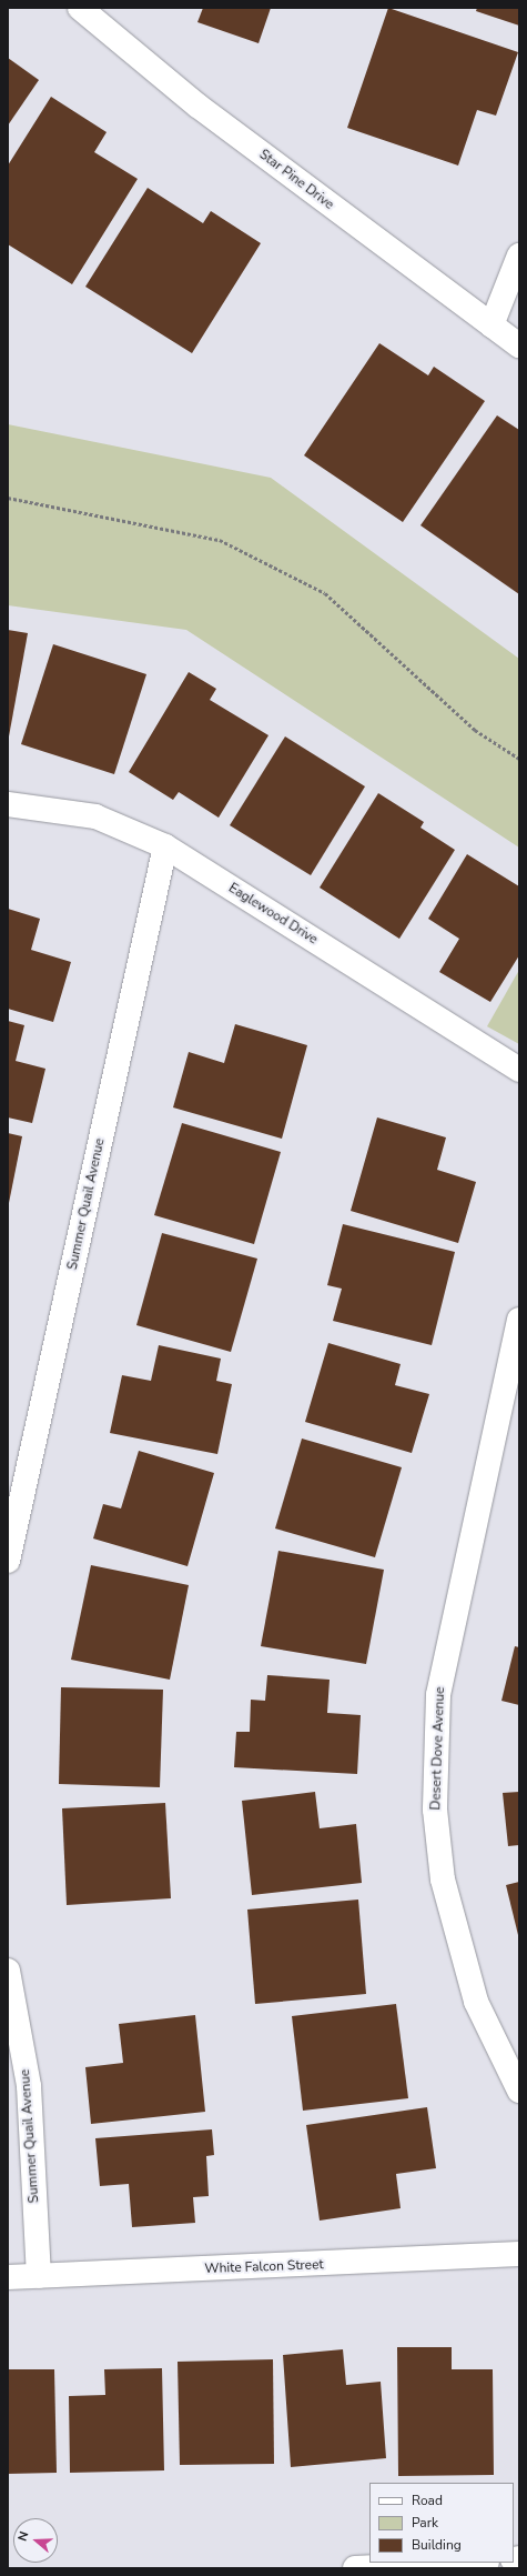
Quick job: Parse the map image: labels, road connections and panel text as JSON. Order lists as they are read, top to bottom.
{
  "streets": {
    "street": [
      "Star Pine Drive",
      "Eaglewood Drive",
      "Summer Quail Avenue",
      "Desert Dove Avenue",
      "White Falcon Street"
    ]
  },
  "crossings": [
    ["Eaglewood Drive", "Summer Quail Avenue"],
    ["Summer Quail Avenue", "White Falcon Street"]
  ],
  "legend": ["Road", "Park", "Building"],
  "north": "left"
}
